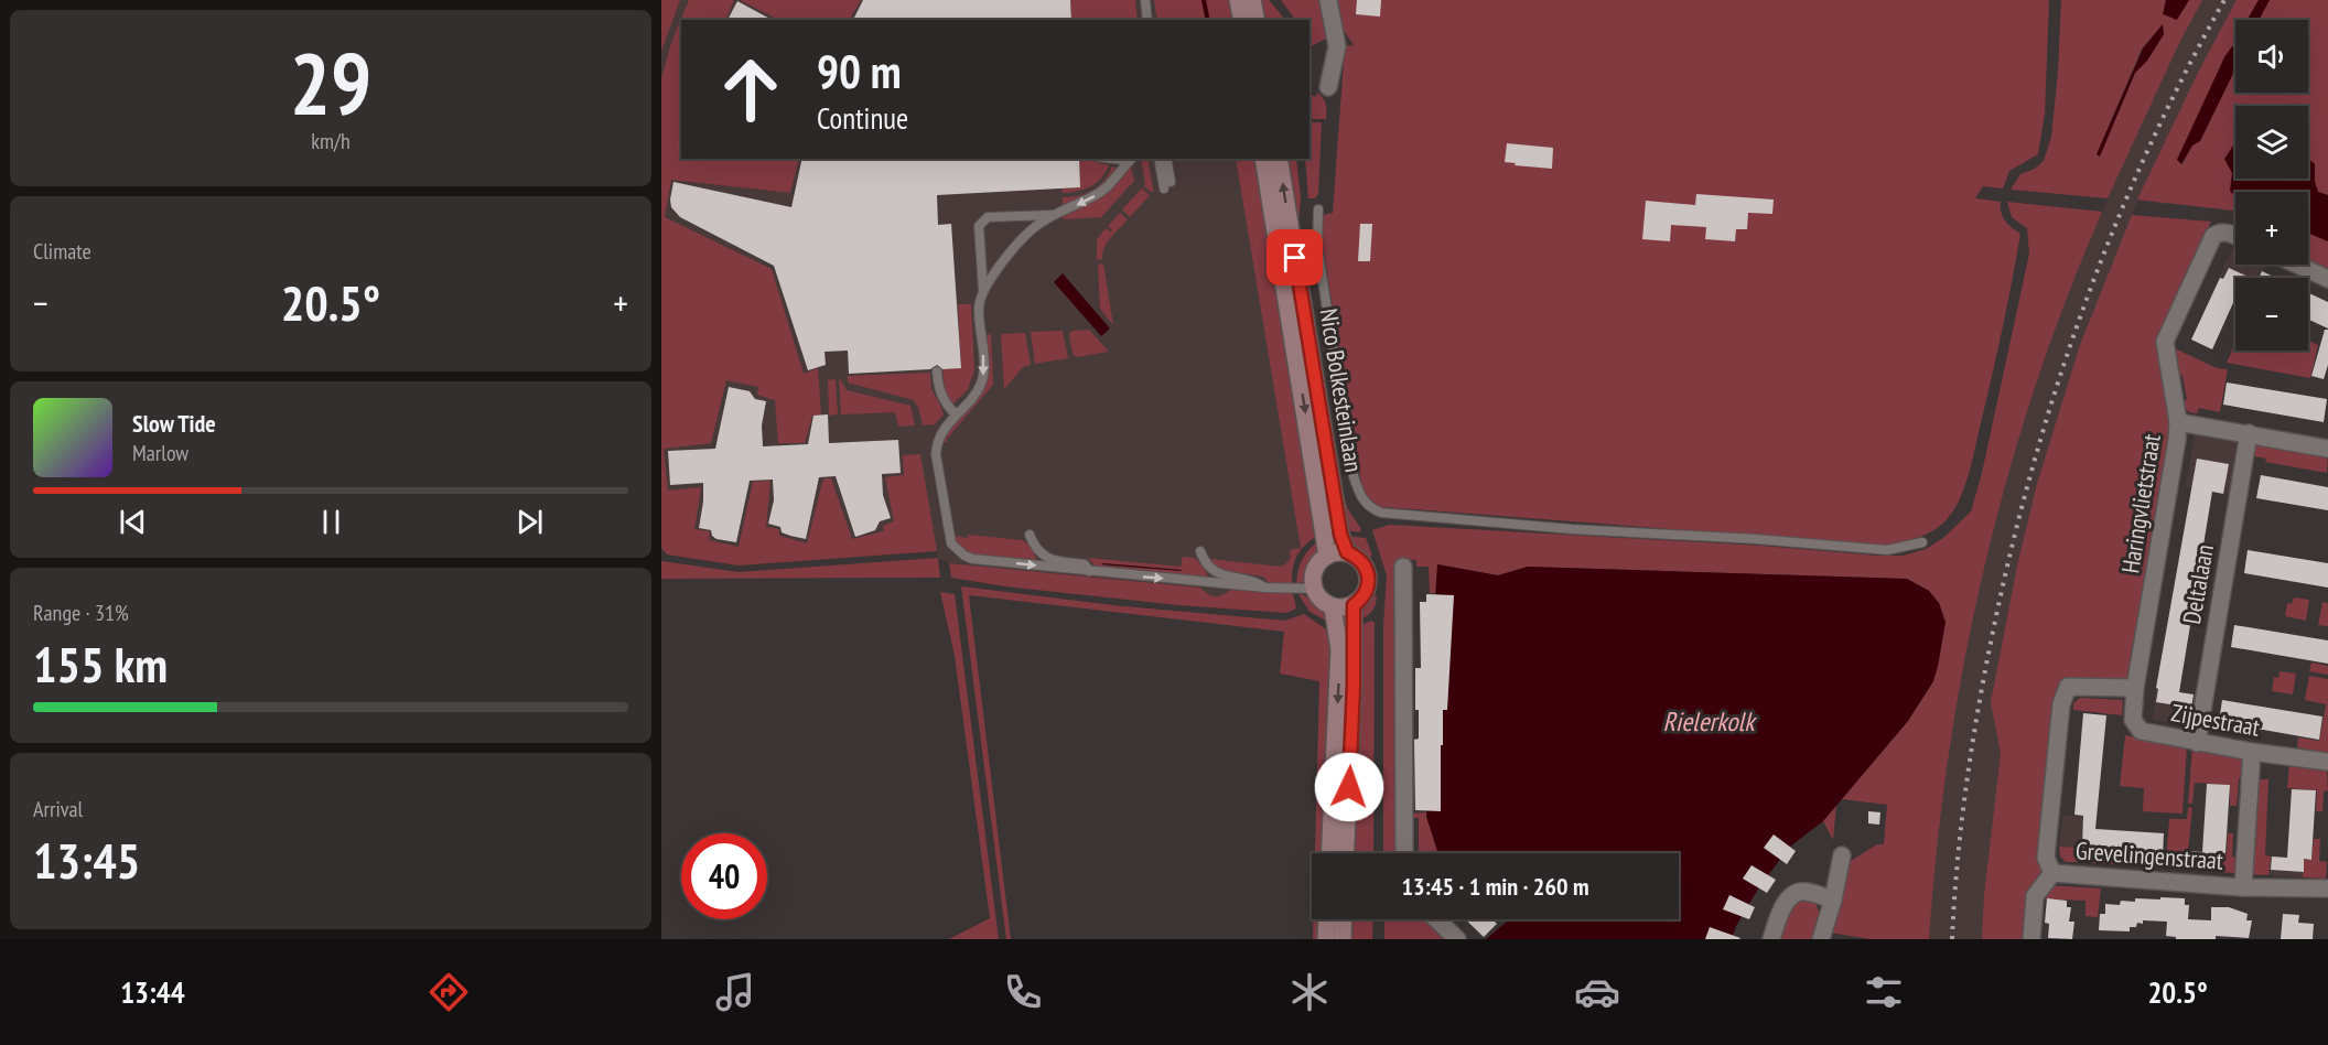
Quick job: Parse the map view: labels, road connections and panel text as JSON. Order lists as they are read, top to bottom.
{
  "streets": {
    "street": [
      "Nico Bolkesteinlaan",
      "Haringvlietstraat",
      "Deltalaan",
      "Zijpestraat",
      "Grevelingenstraat"
    ]
  },
  "crossings": [
    ["Haringvlietstraat", "Zijpestraat"],
    ["Haringvlietstraat", "Grevelingenstraat"],
    ["Deltalaan", "Zijpestraat"],
    ["Zijpestraat", "Grevelingenstraat"]
  ],
  "water": ["Rielerkolk"],
  "page": {
    "tile": [
      ["29", "km/h"],
      "Climate",
      ["Range · 31%", "155 km"],
      ["Arrival", "13:45"]
    ],
    "map_buttons": ["+", "−"],
    "turn": ["90 m", "Continue"],
    "heat": ["−", "20.5°", "+"],
    "song": ["Slow Tide", "Marlow"],
    "limit": "40",
    "trip": "13:45 · 1 min · 260 m",
    "tabs": ["13:44", "20.5°"]
  }
}
